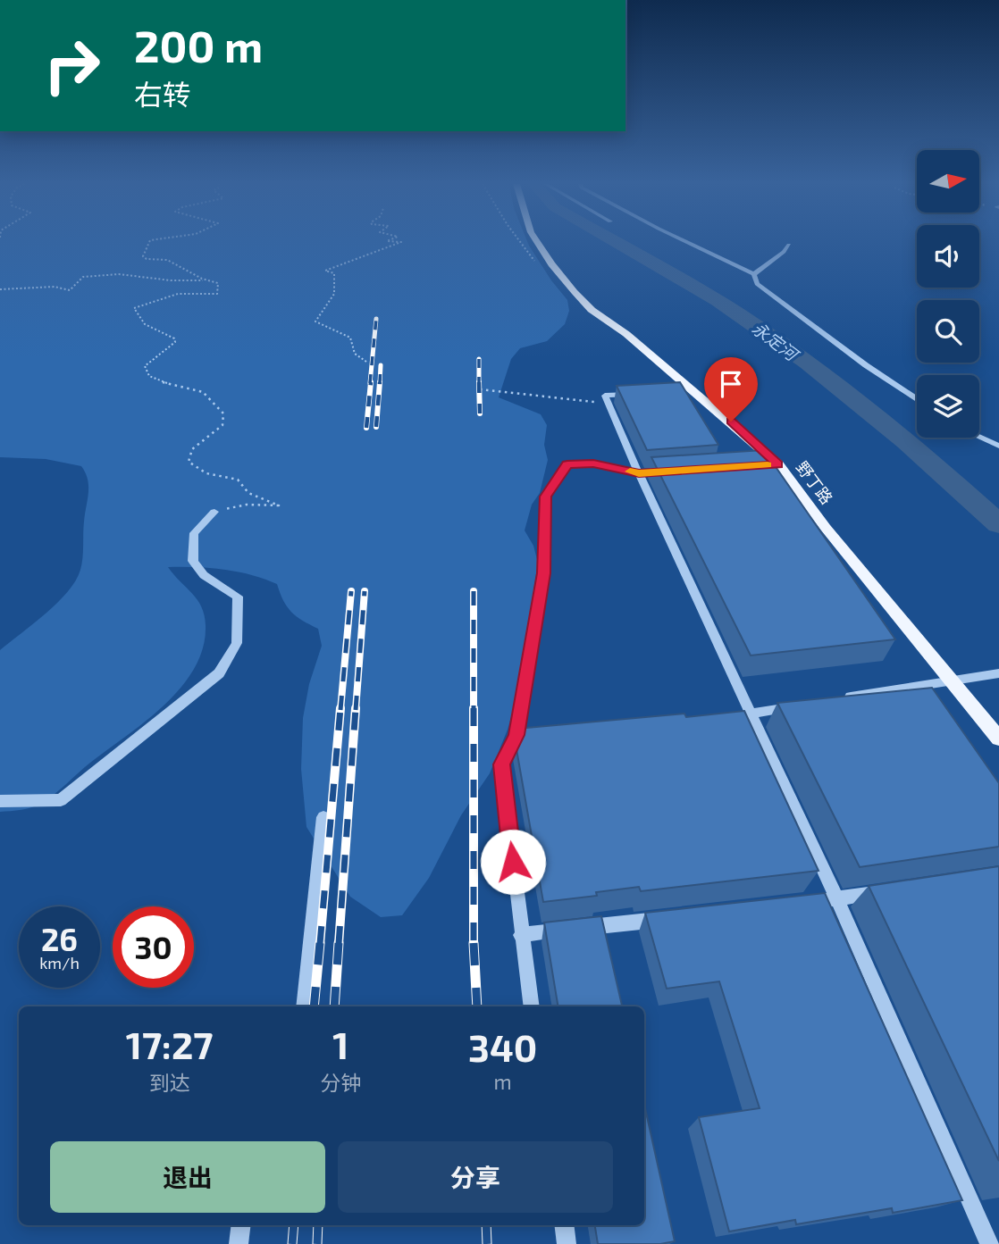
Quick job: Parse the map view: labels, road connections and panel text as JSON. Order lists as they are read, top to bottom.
{
  "streets": {
    "main road": ["野丁路"]
  },
  "water": ["永定河"],
  "north": "right",
  "page": {
    "turn": ["200 m", "右转"],
    "speed": "26 km/h",
    "limit": "30",
    "eta": [
      "17:27",
      "到达",
      "1",
      "分钟",
      "340",
      "m"
    ],
    "buttons": ["退出", "分享"]
  }
}
